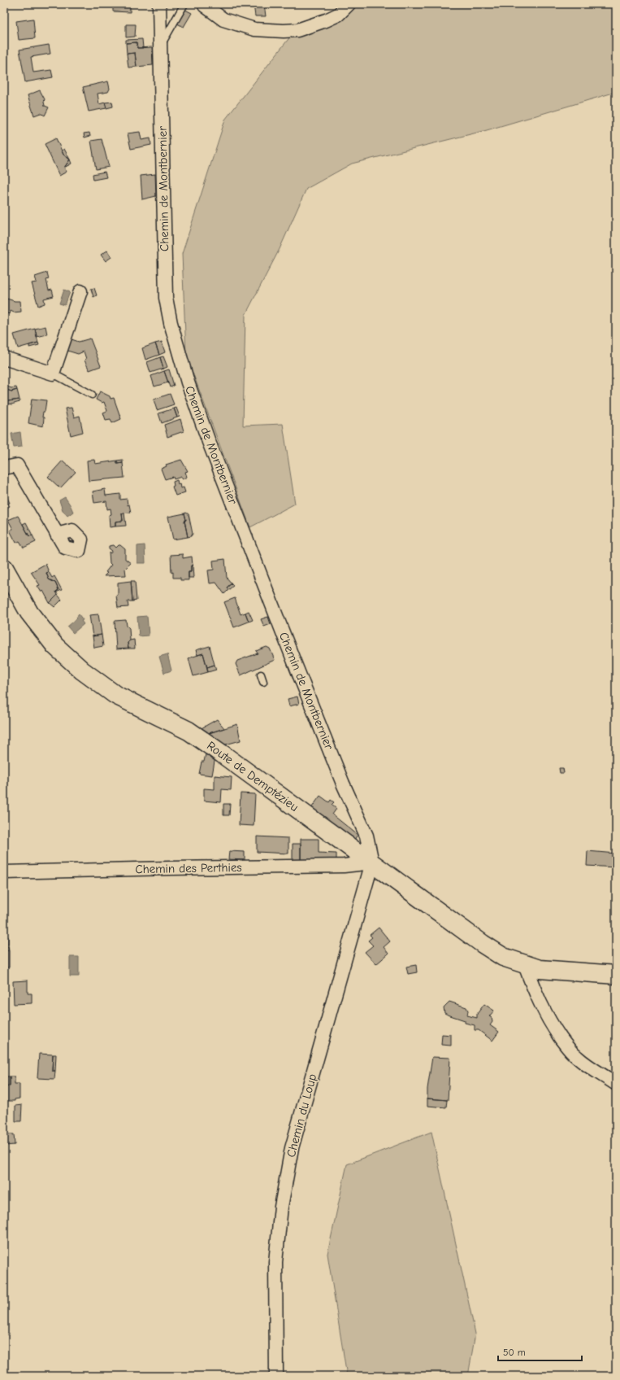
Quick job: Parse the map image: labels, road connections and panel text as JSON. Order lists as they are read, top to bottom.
{
  "streets": {
    "street": [
      "Chemin de Montbernier",
      "Route de Demptézieu",
      "Chemin des Perthies",
      "Chemin du Loup"
    ]
  },
  "crossings": [
    ["Chemin de Montbernier", "Route de Demptézieu"],
    ["Chemin de Montbernier", "Chemin des Perthies"],
    ["Chemin de Montbernier", "Chemin du Loup"],
    ["Route de Demptézieu", "Chemin des Perthies"],
    ["Route de Demptézieu", "Chemin du Loup"],
    ["Chemin des Perthies", "Chemin du Loup"]
  ],
  "scale_bar": "50 m"
}
